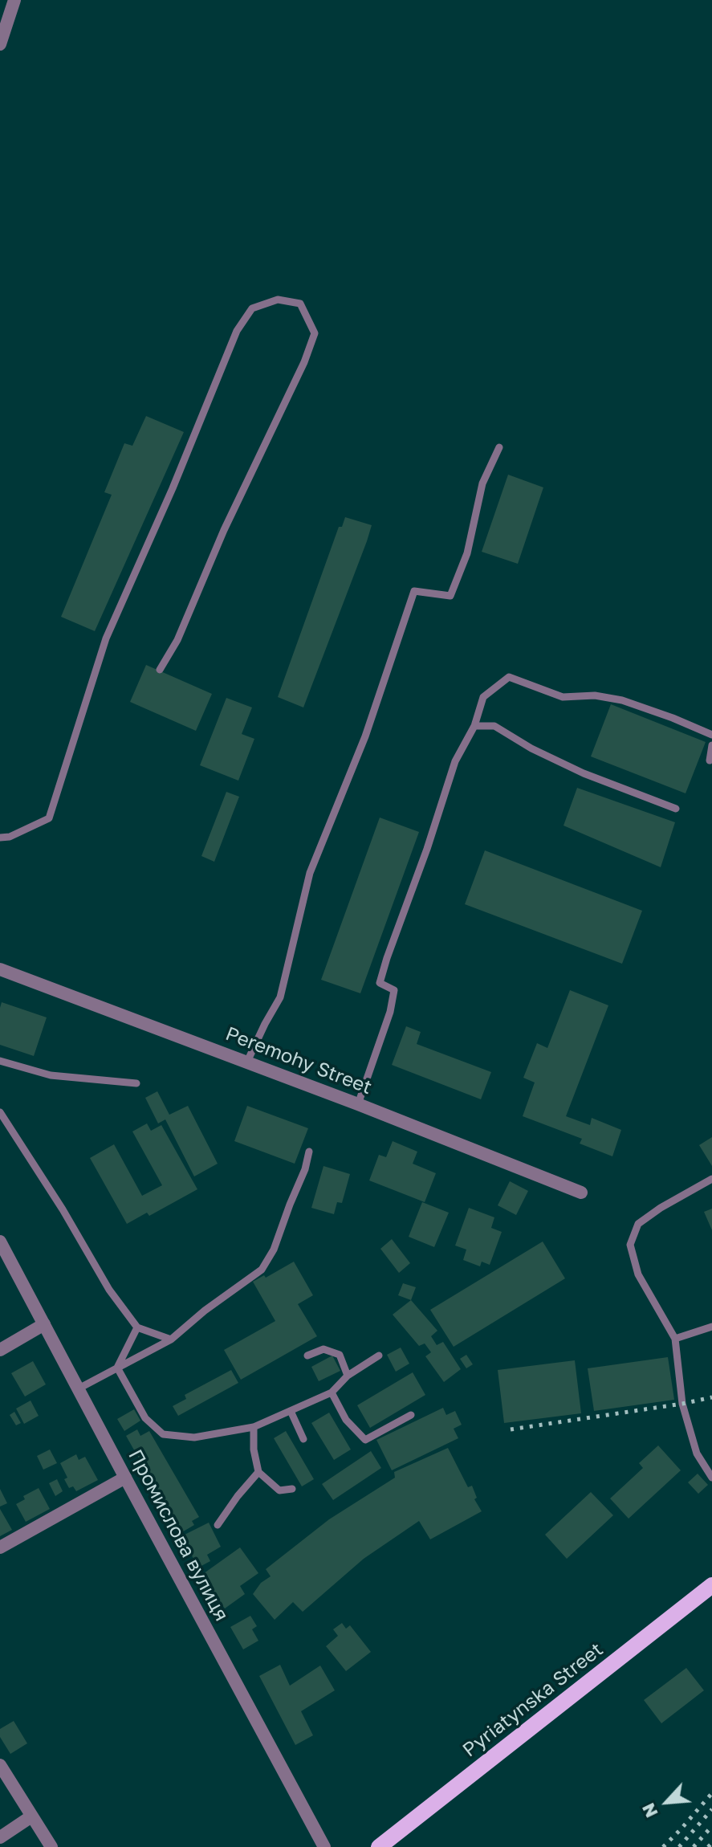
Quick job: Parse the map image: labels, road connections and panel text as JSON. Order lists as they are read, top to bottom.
{
  "streets": {
    "main road": ["Pyriatynska Street"],
    "street": ["Peremohy Street", "Промислова вулиця"]
  },
  "north": "bottom left"
}
